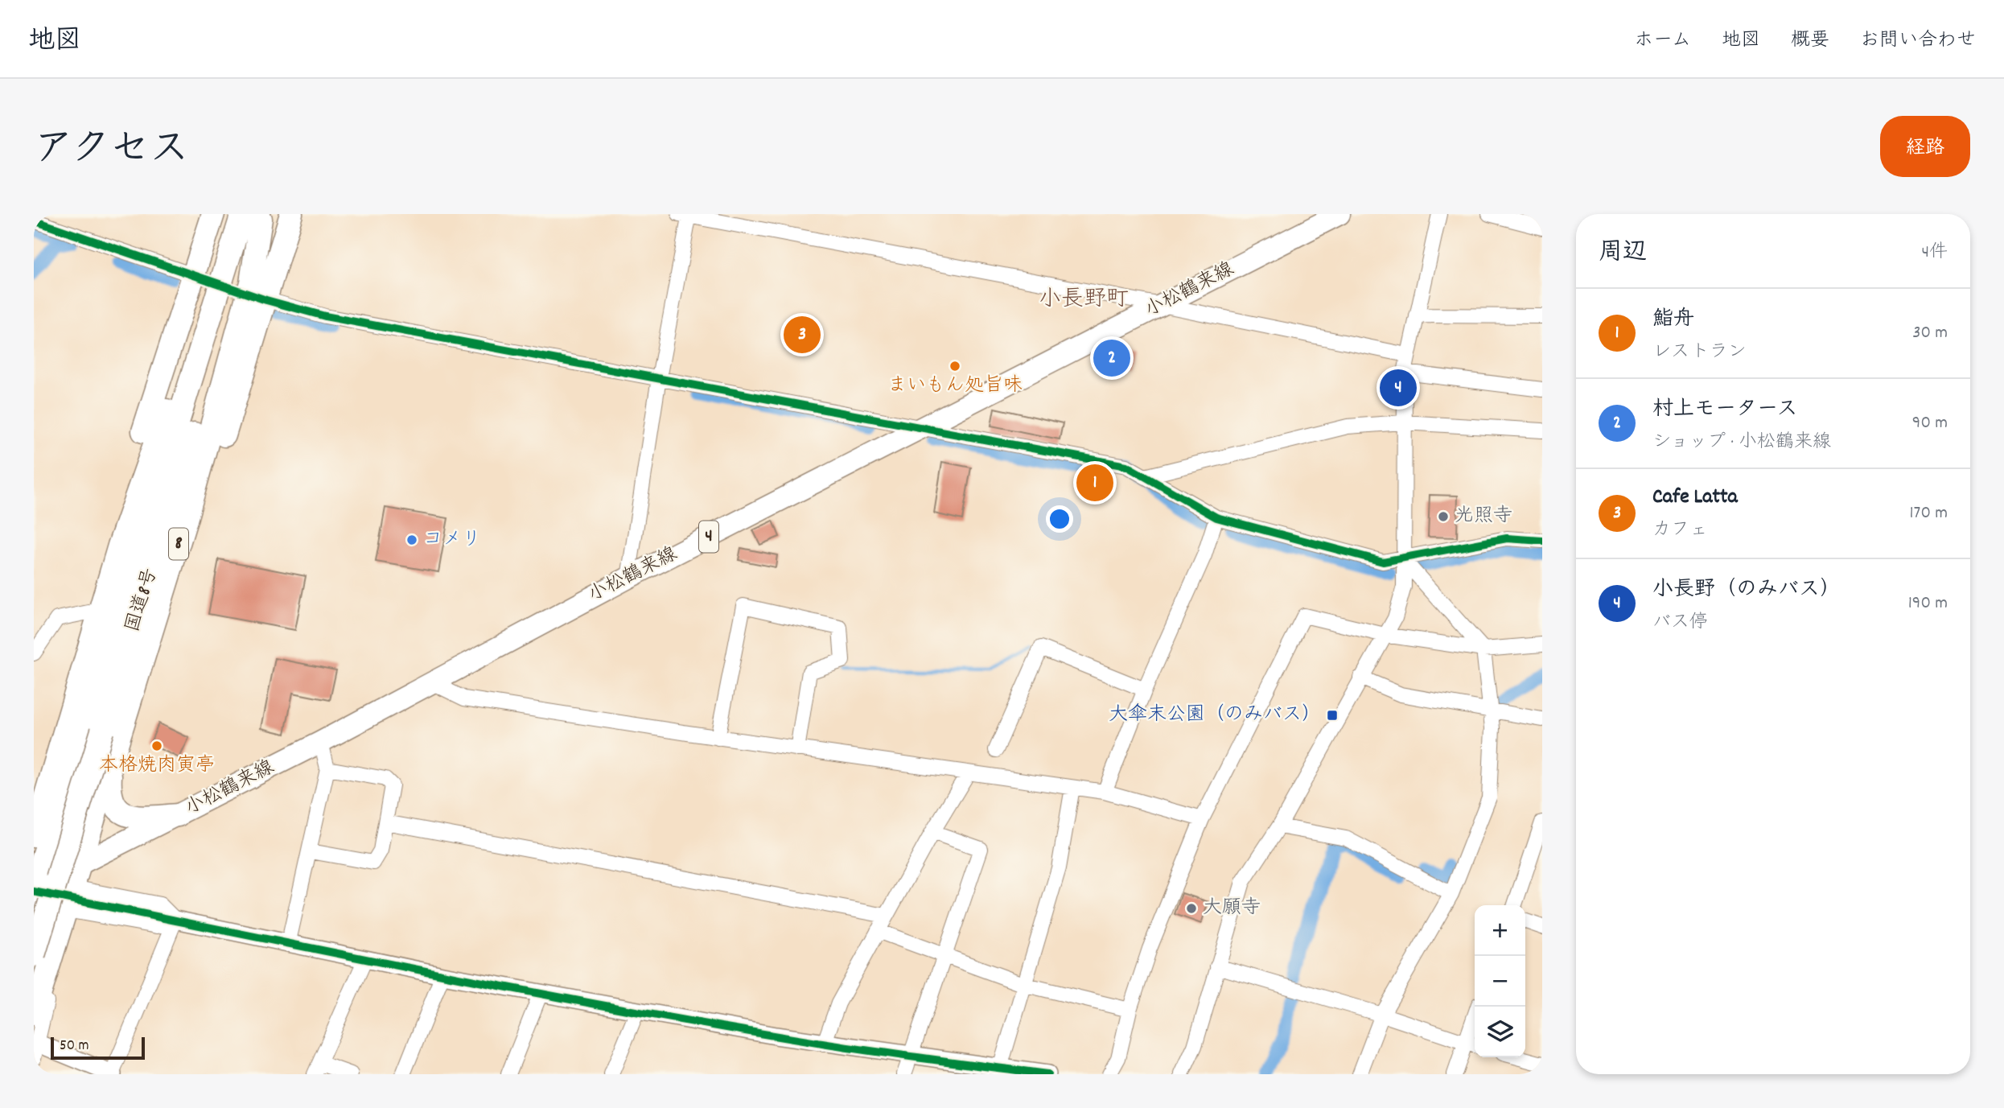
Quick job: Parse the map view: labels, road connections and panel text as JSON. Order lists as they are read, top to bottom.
{
  "streets": {
    "highway": ["8", "国道8号"],
    "main road": ["小松鶴来線", "4"]
  },
  "crossings": [
    ["小松鶴来線", "8"],
    ["8", "国道8号"]
  ],
  "districts": ["小長野町"],
  "places": {
    "other": [
      "まいもん処旨味",
      "光照寺",
      "コメリ",
      "本格焼肉寅亭",
      "大願寺"
    ],
    "transit": ["大傘末公園（のみバス）"]
  },
  "scale_bar": "50 m",
  "page": {
    "header": "地図",
    "nav": [
      "ホーム",
      "地図",
      "概要",
      "お問い合わせ"
    ],
    "title": "アクセス",
    "buttons": "経路",
    "heading": ["周辺", "4件"],
    "list": [
      {
        "mark": "1",
        "name": "鮨舟",
        "note": "レストラン",
        "value": "30 m"
      },
      {
        "mark": "2",
        "name": "村上モータース",
        "note": "ショップ · 小松鶴来線",
        "value": "90 m"
      },
      {
        "mark": "3",
        "name": "Cafe Latta",
        "note": "カフェ",
        "value": "170 m"
      },
      {
        "mark": "4",
        "name": "小長野（のみバス）",
        "note": "バス停",
        "value": "190 m"
      }
    ],
    "pins": [
      "3",
      "2",
      "4",
      "1"
    ],
    "map_buttons": ["+", "−"],
    "scale": "50 m"
  }
}
